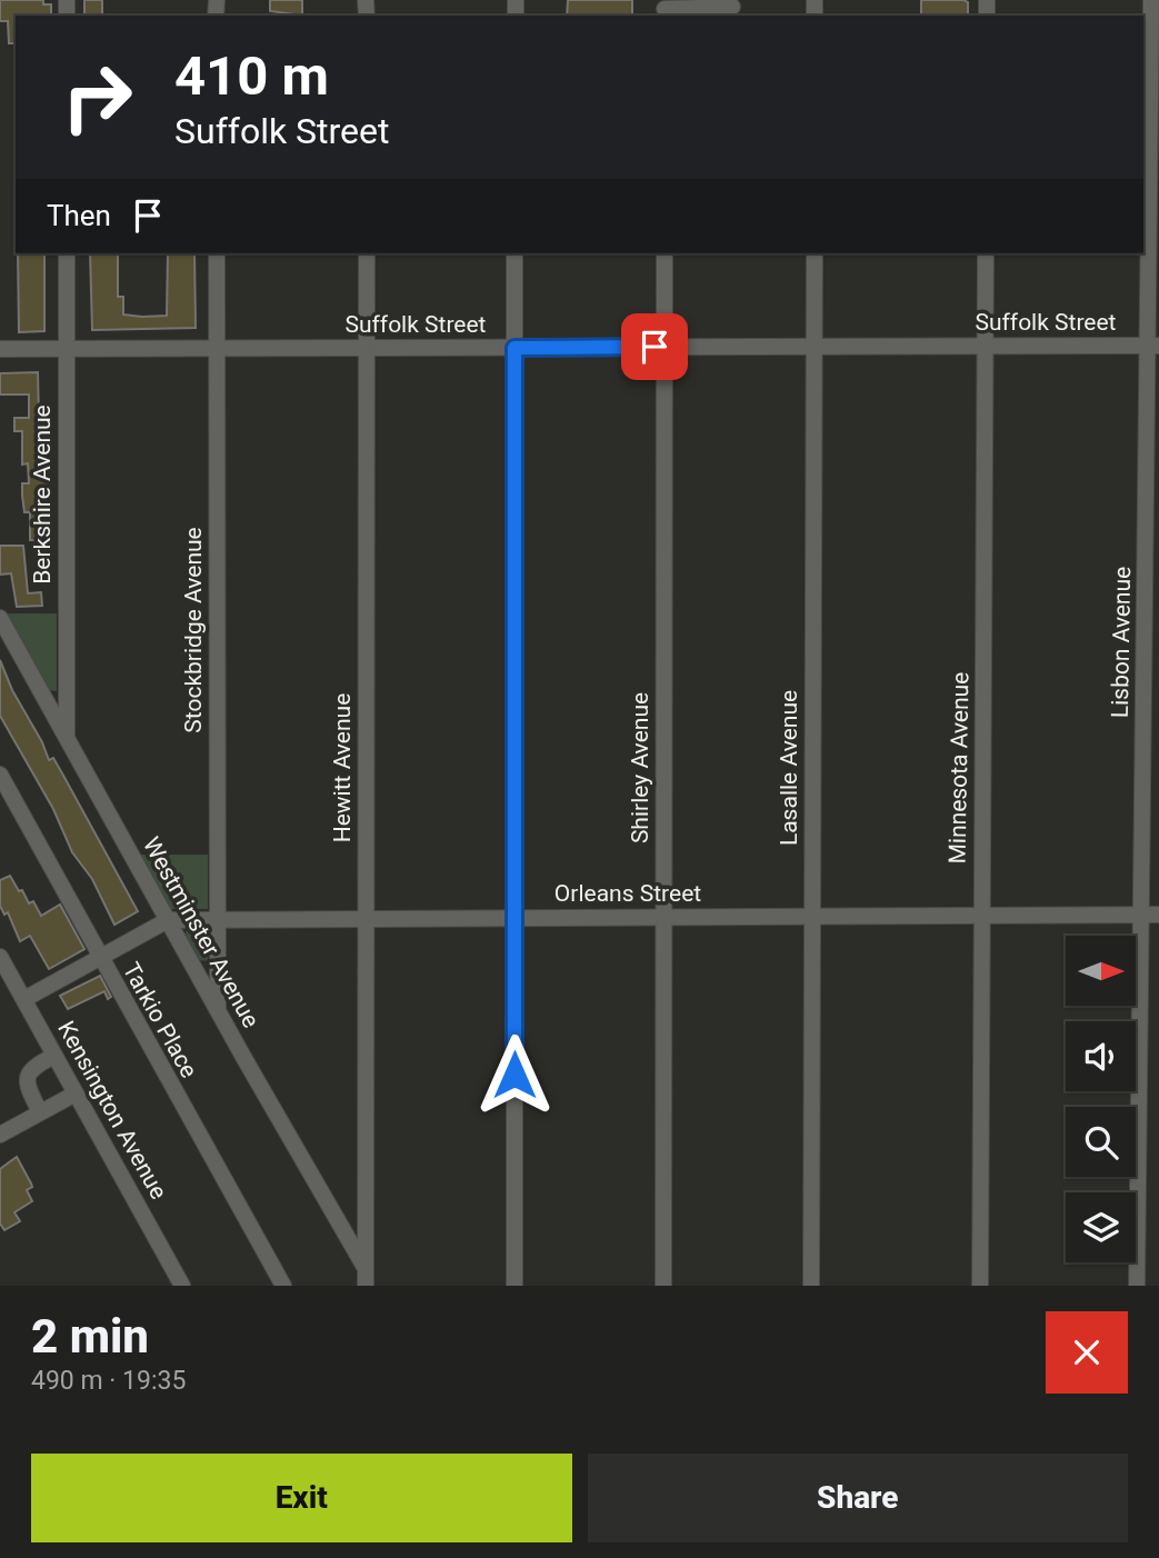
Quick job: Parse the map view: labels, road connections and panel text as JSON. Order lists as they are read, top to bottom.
{
  "streets": {
    "street": [
      "Suffolk Street",
      "Berkshire Avenue",
      "Stockbridge Avenue",
      "Lisbon Avenue",
      "Hewitt Avenue",
      "Shirley Avenue",
      "Lasalle Avenue",
      "Minnesota Avenue",
      "Orleans Street",
      "Westminster Avenue",
      "Tarkio Place",
      "Kensington Avenue"
    ]
  },
  "crossings": [
    ["Suffolk Street", "Berkshire Avenue"],
    ["Suffolk Street", "Stockbridge Avenue"],
    ["Suffolk Street", "Lisbon Avenue"],
    ["Suffolk Street", "Hewitt Avenue"],
    ["Suffolk Street", "Shirley Avenue"],
    ["Suffolk Street", "Lasalle Avenue"],
    ["Suffolk Street", "Minnesota Avenue"],
    ["Berkshire Avenue", "Westminster Avenue"],
    ["Stockbridge Avenue", "Orleans Street"],
    ["Stockbridge Avenue", "Westminster Avenue"],
    ["Lisbon Avenue", "Orleans Street"],
    ["Hewitt Avenue", "Orleans Street"],
    ["Hewitt Avenue", "Westminster Avenue"],
    ["Shirley Avenue", "Orleans Street"],
    ["Lasalle Avenue", "Orleans Street"],
    ["Minnesota Avenue", "Orleans Street"],
    ["Orleans Street", "Westminster Avenue"],
    ["Orleans Street", "Tarkio Place"],
    ["Orleans Street", "Kensington Avenue"]
  ],
  "north": "right",
  "page": {
    "turn": ["410 m", "Suffolk Street"],
    "then": "Then",
    "heading": ["2 min", "490 m · 19:35"],
    "buttons": ["Exit", "Share"]
  }
}
